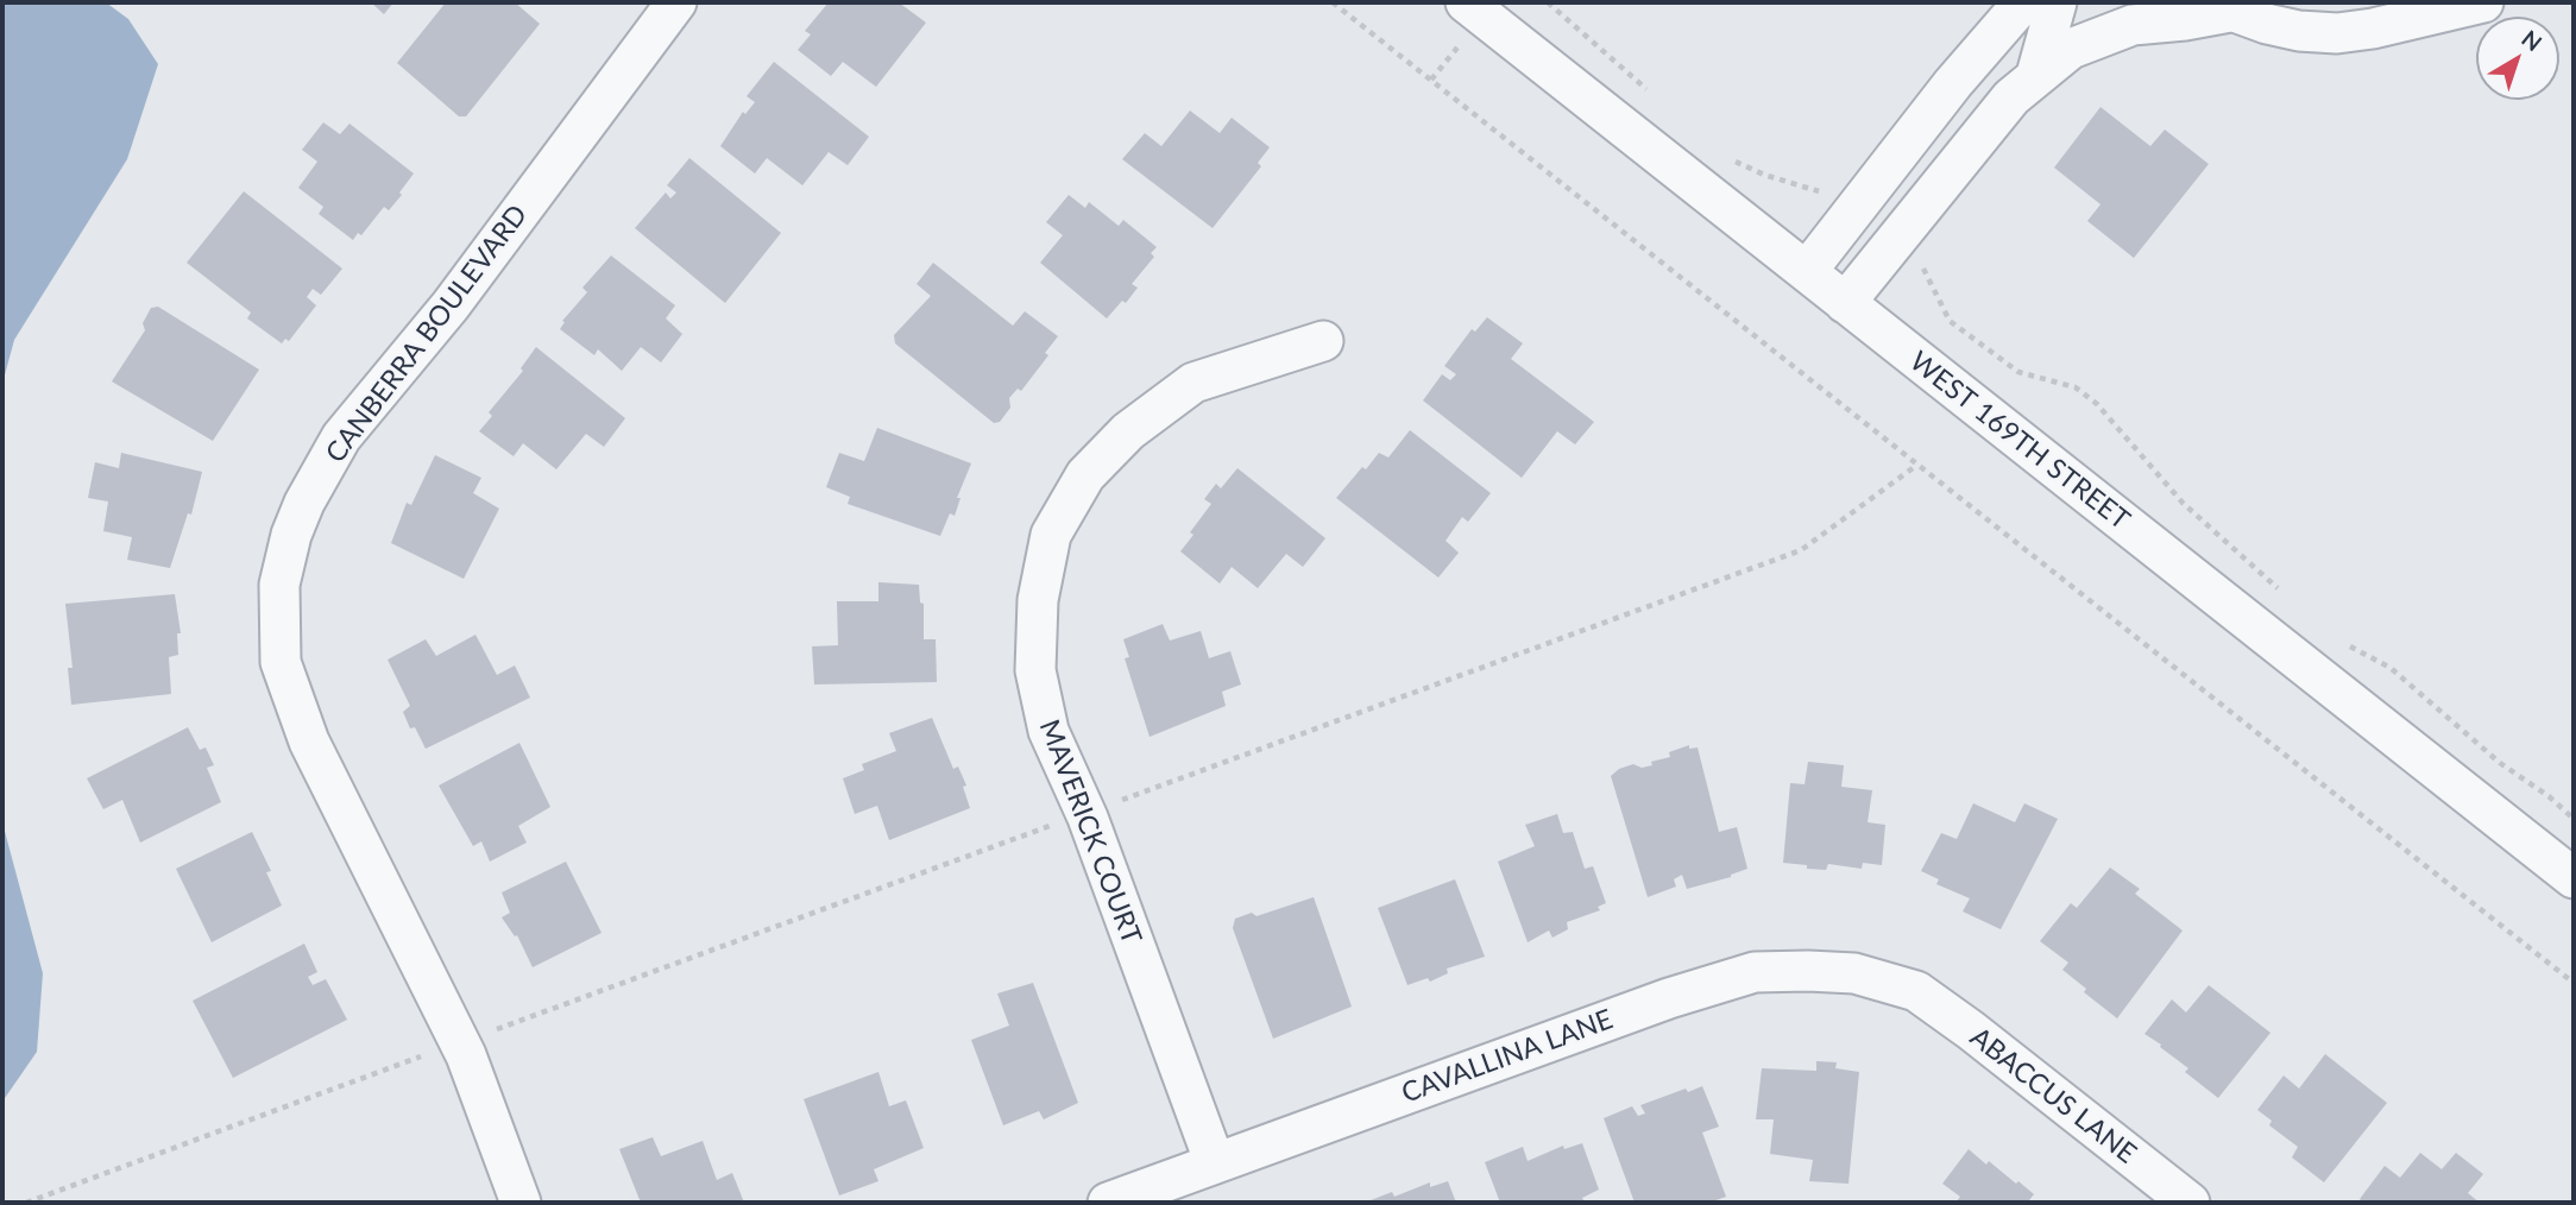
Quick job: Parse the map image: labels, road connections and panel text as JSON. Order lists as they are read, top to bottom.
{
  "streets": {
    "street": [
      "CANBERRA BOULEVARD",
      "WEST 169TH STREET",
      "MAVERICK COURT",
      "CAVALLINA LANE",
      "ABACCUS LANE"
    ]
  },
  "crossings": [
    ["MAVERICK COURT", "CAVALLINA LANE"],
    ["CAVALLINA LANE", "ABACCUS LANE"]
  ],
  "north": "top right"
}
